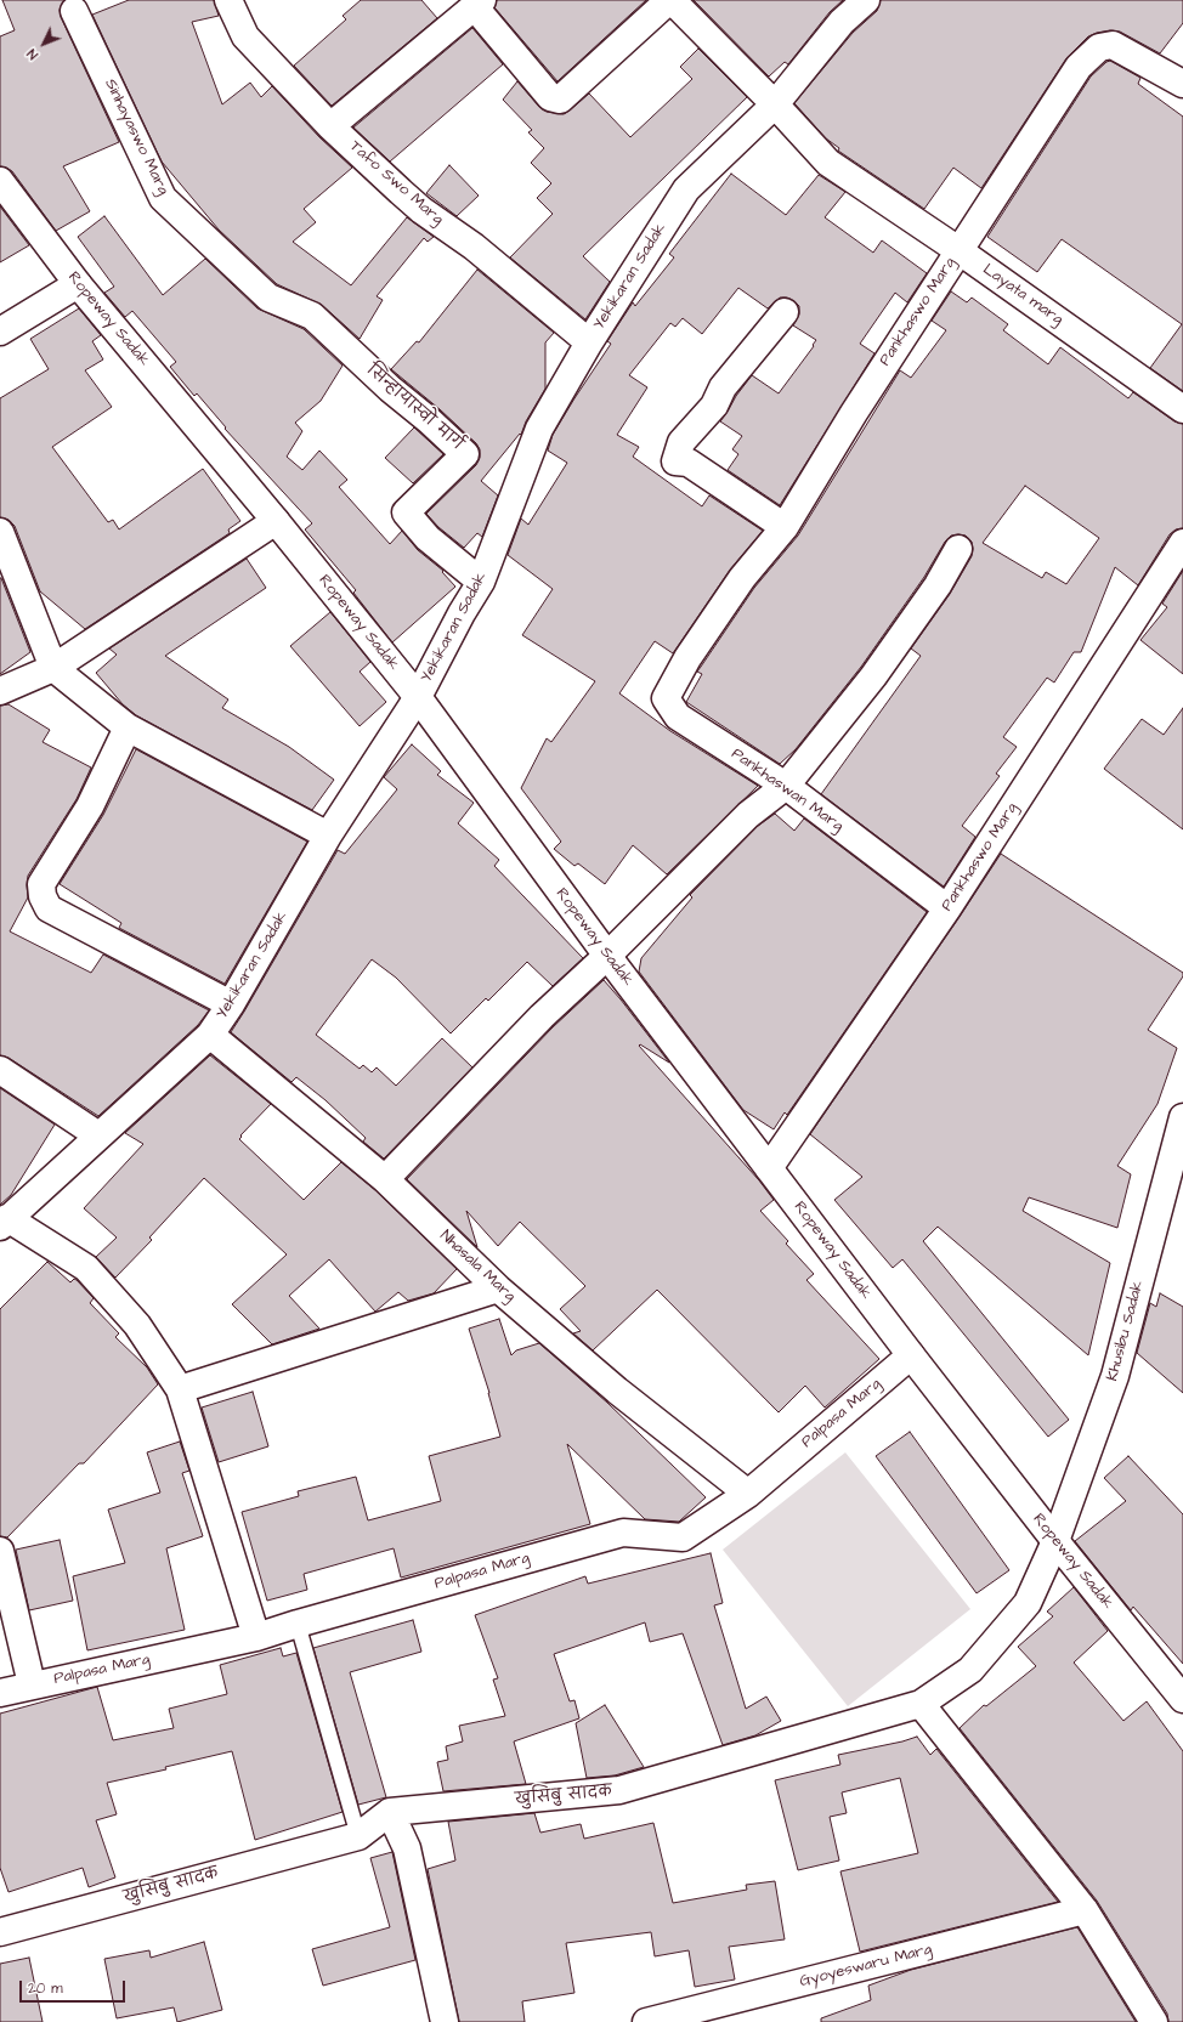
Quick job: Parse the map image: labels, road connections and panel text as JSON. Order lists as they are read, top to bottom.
{
  "streets": {
    "street": [
      "Sinhayaswo Marg",
      "Tafo Swo Marg",
      "Yekikaran Sadak",
      "Layata marg",
      "Pankhaswo Marg",
      "Ropeway Sadak",
      "सिन्हायास्वो मार्ग",
      "Pankhaswan Marg",
      "Nhasala Marg",
      "Khusibu Sadak",
      "Palpasa Marg",
      "खुसिबु सादक",
      "Gyoyeswaru Marg"
    ]
  },
  "crossings": [
    ["Sinhayaswo Marg", "सिन्हायास्वो मार्ग"],
    ["Tafo Swo Marg", "Yekikaran Sadak"],
    ["Yekikaran Sadak", "Layata marg"],
    ["Yekikaran Sadak", "Ropeway Sadak"],
    ["Yekikaran Sadak", "सिन्हायास्वो मार्ग"],
    ["Yekikaran Sadak", "Nhasala Marg"],
    ["Layata marg", "Pankhaswo Marg"],
    ["Pankhaswo Marg", "Ropeway Sadak"],
    ["Pankhaswo Marg", "Pankhaswan Marg"],
    ["Ropeway Sadak", "Khusibu Sadak"],
    ["Ropeway Sadak", "Palpasa Marg"],
    ["Ropeway Sadak", "खुसिबु सादक"],
    ["Nhasala Marg", "Palpasa Marg"],
    ["Khusibu Sadak", "खुसिबु सादक"]
  ],
  "scale_bar": "20 m",
  "north": "bottom left"
}
